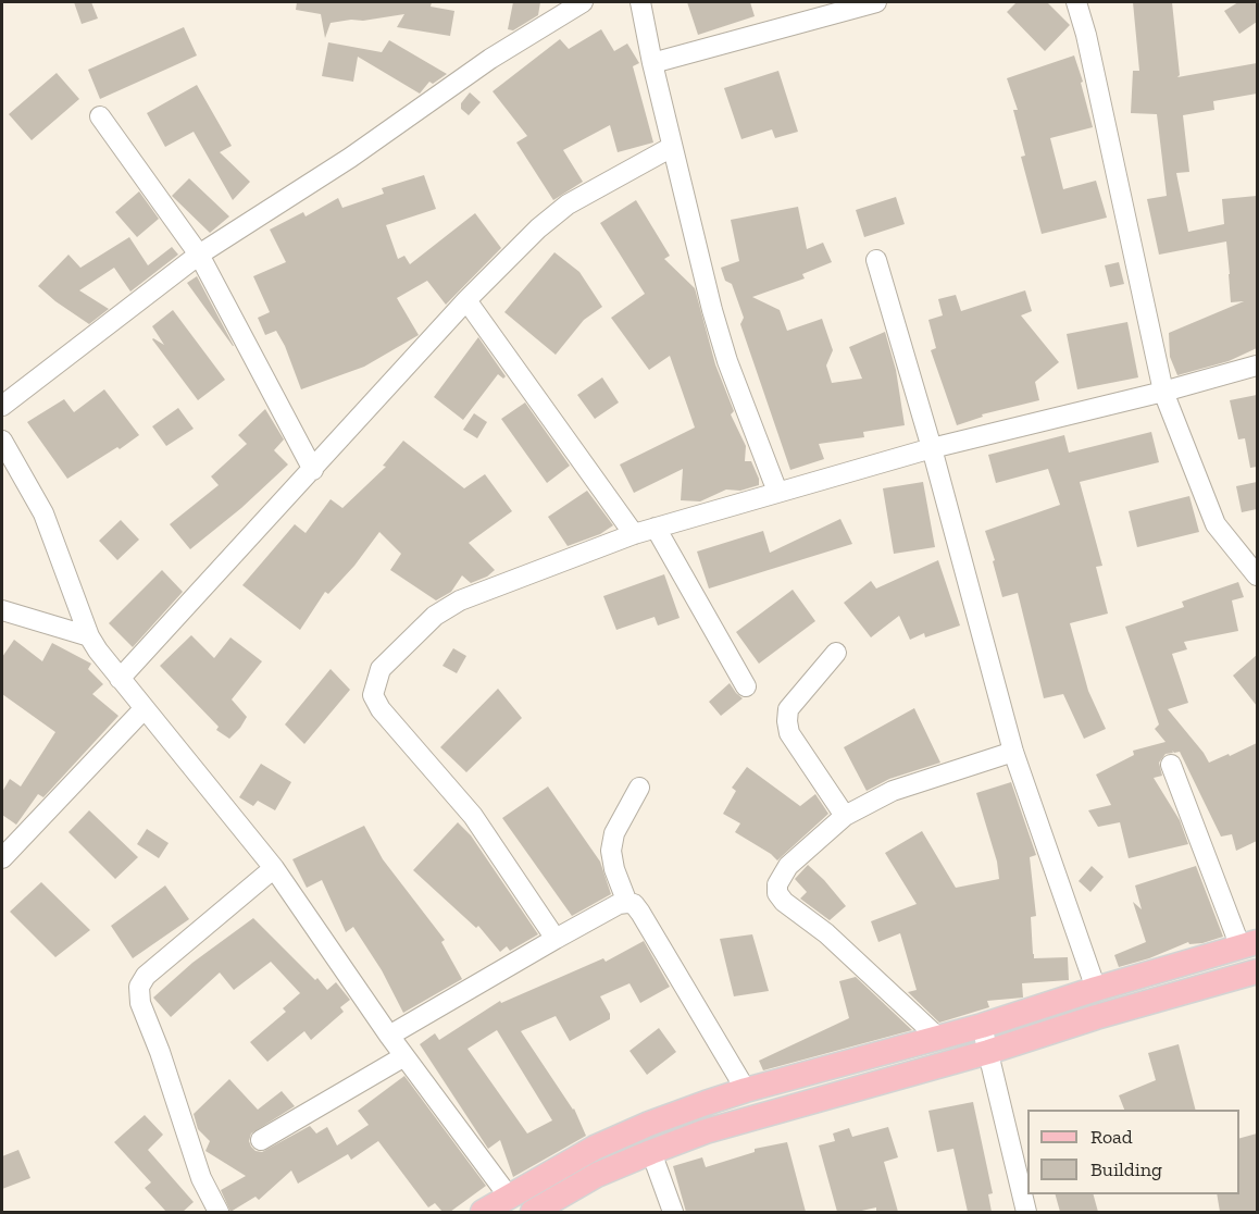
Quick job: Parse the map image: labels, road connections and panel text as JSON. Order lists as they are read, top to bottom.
{
  "legend": ["Road", "Building"]
}
